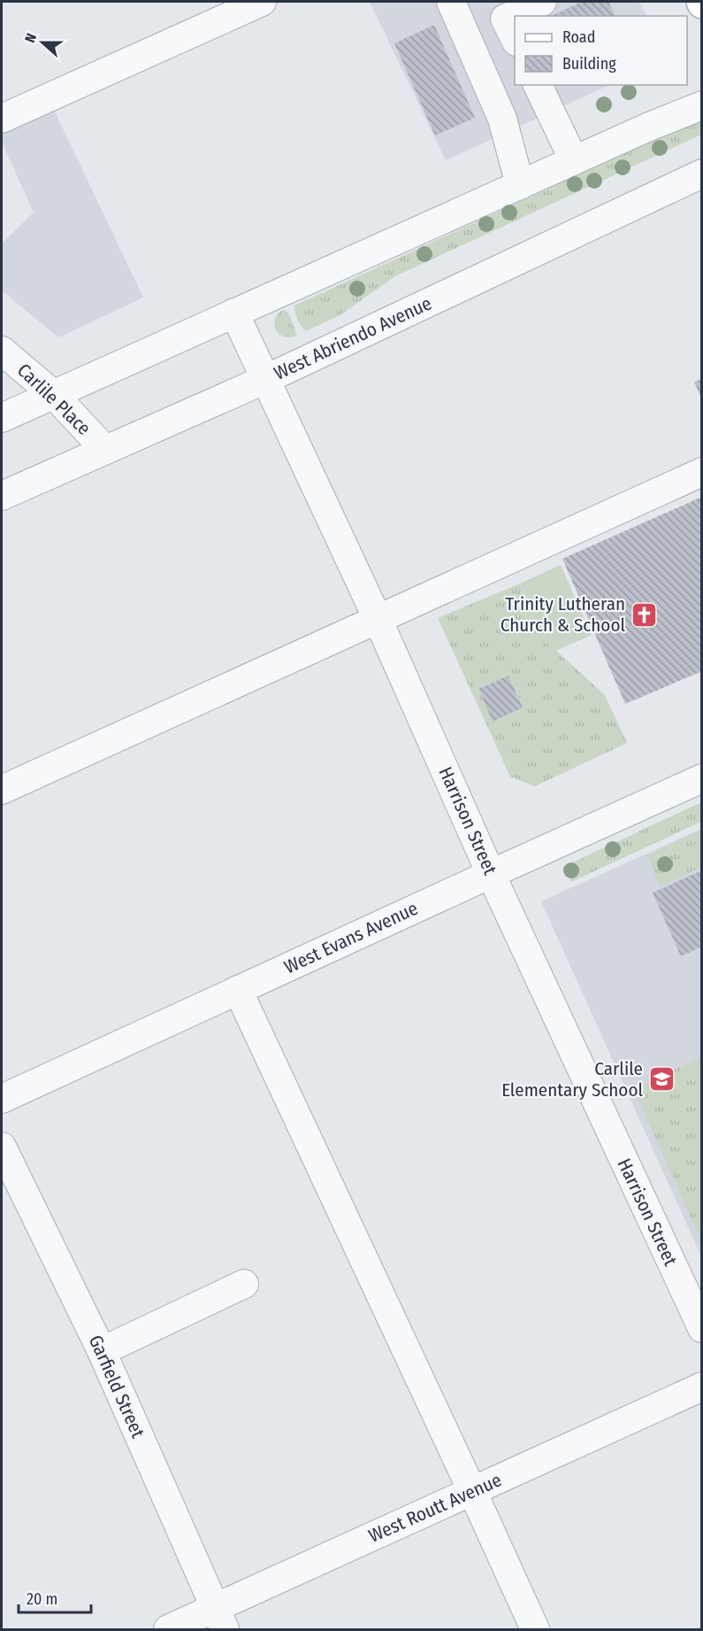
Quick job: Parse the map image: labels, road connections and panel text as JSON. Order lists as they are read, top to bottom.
{
  "streets": {
    "street": [
      "West Abriendo Avenue",
      "Carlile Place",
      "Harrison Street",
      "West Evans Avenue",
      "Garfield Street",
      "West Routt Avenue"
    ]
  },
  "crossings": [
    ["West Abriendo Avenue", "Carlile Place"],
    ["West Abriendo Avenue", "Harrison Street"],
    ["Harrison Street", "West Evans Avenue"],
    ["Garfield Street", "West Routt Avenue"]
  ],
  "places": {
    "church": ["Trinity Lutheran Church & School"],
    "school or university": ["Carlile Elementary School"]
  },
  "legend": ["Road", "Building"],
  "scale_bar": "20 m",
  "north": "left"
}
